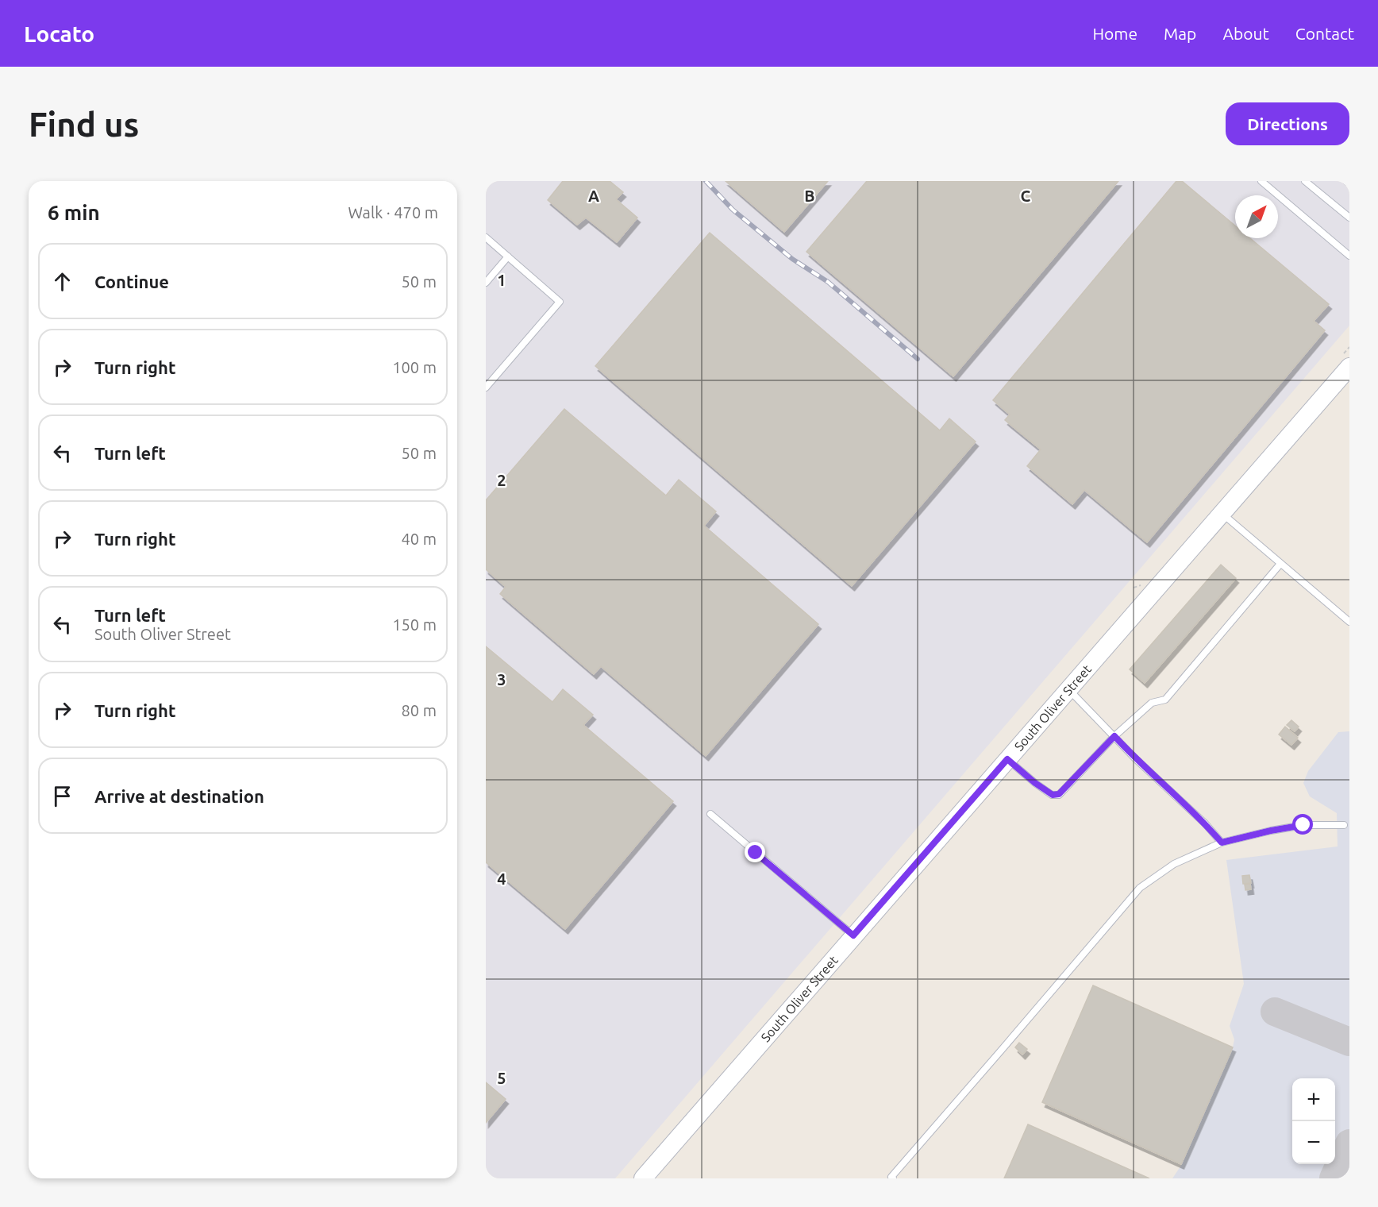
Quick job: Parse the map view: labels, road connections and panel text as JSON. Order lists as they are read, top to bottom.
{
  "streets": {
    "main road": ["South Oliver Street"]
  },
  "north": "top right",
  "page": {
    "header": "Locato",
    "nav": [
      "Home",
      "Map",
      "About",
      "Contact"
    ],
    "buttons": "Directions",
    "title": "Find us",
    "heading": ["6 min", "Walk · 470 m"],
    "list": [
      ["Continue", "50 m"],
      ["Turn right", "100 m"],
      ["Turn left", "50 m"],
      ["Turn right", "40 m"],
      ["Turn left", "South Oliver Street", "150 m"],
      ["Turn right", "80 m"],
      "Arrive at destination"
    ],
    "map_buttons": ["+", "−"]
  },
  "grid": {
    "columns": ["A", "B", "C"],
    "rows": [
      "1",
      "2",
      "3",
      "4",
      "5"
    ]
  }
}
